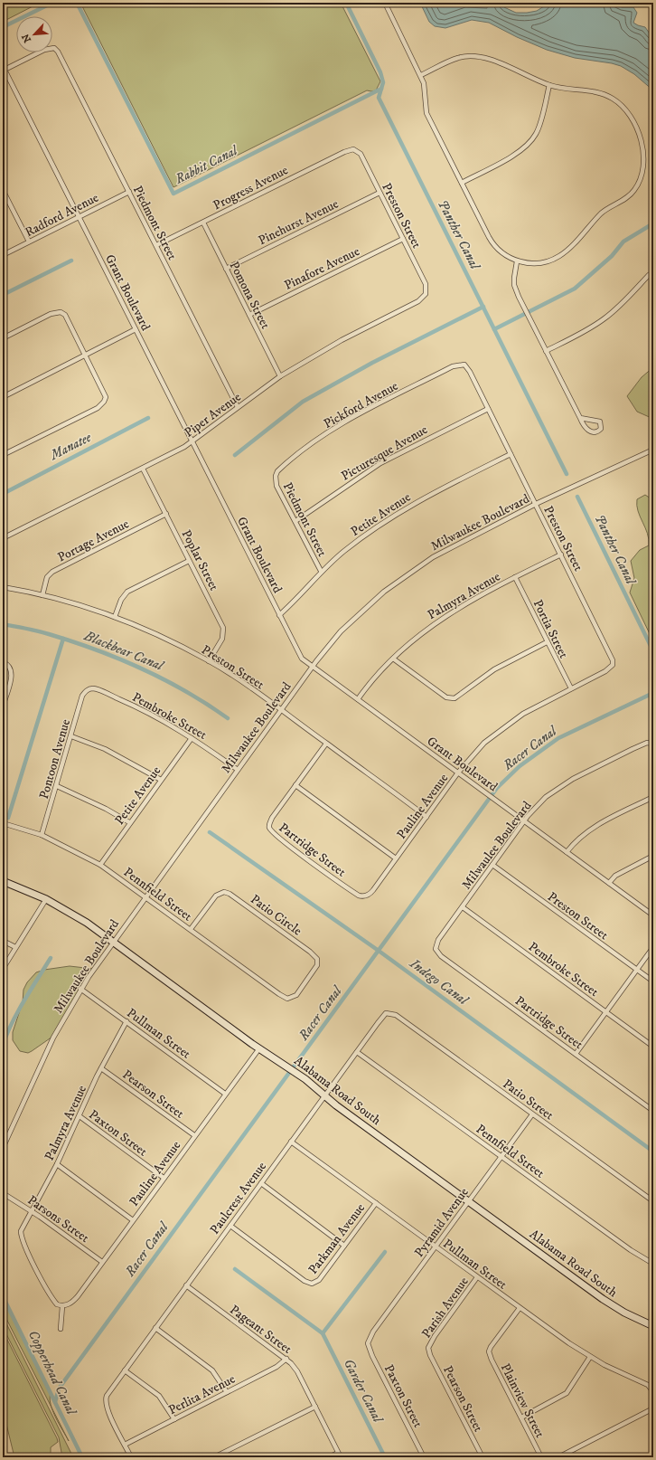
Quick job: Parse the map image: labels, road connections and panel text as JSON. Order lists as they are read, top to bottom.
{
  "streets": {
    "street": [
      "Progress Avenue",
      "Radford Avenue",
      "Preston Street",
      "Pinehurst Avenue",
      "Piedmont Street",
      "Pinafore Avenue",
      "Grant Boulevard",
      "Pomona Street",
      "Pickford Avenue",
      "Piper Avenue",
      "Picturesque Avenue",
      "Petite Avenue",
      "Milwaukee Boulevard",
      "Portage Avenue",
      "Poplar Street",
      "Palmyra Avenue",
      "Portia Street",
      "Pembroke Street",
      "Pontoon Avenue",
      "Pauline Avenue",
      "Milwaulee Boulevard",
      "Partridge Street",
      "Pennfield Street",
      "Patio Circle",
      "Pullman Street",
      "Alabama Road South",
      "Pearson Street",
      "Patio Street",
      "Paxton Street",
      "Paulcrest Avenue",
      "Parsons Street",
      "Pyramid Avenue",
      "Parkman Avenue",
      "Parish Avenue",
      "Pageant Street",
      "Perlita Avenue",
      "Plainview Street"
    ]
  },
  "crossings": [
    ["Progress Avenue", "Preston Street"],
    ["Progress Avenue", "Piedmont Street"],
    ["Progress Avenue", "Pomona Street"],
    ["Radford Avenue", "Piedmont Street"],
    ["Radford Avenue", "Grant Boulevard"],
    ["Preston Street", "Pinehurst Avenue"],
    ["Preston Street", "Pinafore Avenue"],
    ["Preston Street", "Pickford Avenue"],
    ["Preston Street", "Piper Avenue"],
    ["Preston Street", "Picturesque Avenue"],
    ["Preston Street", "Petite Avenue"],
    ["Preston Street", "Milwaukee Boulevard"],
    ["Preston Street", "Portage Avenue"],
    ["Preston Street", "Poplar Street"],
    ["Preston Street", "Palmyra Avenue"],
    ["Preston Street", "Pauline Avenue"],
    ["Preston Street", "Milwaulee Boulevard"],
    ["Pinehurst Avenue", "Pomona Street"],
    ["Piedmont Street", "Grant Boulevard"],
    ["Piedmont Street", "Pickford Avenue"],
    ["Piedmont Street", "Piper Avenue"],
    ["Piedmont Street", "Picturesque Avenue"],
    ["Piedmont Street", "Petite Avenue"],
    ["Pinafore Avenue", "Pomona Street"],
    ["Grant Boulevard", "Piper Avenue"],
    ["Grant Boulevard", "Petite Avenue"],
    ["Grant Boulevard", "Milwaukee Boulevard"],
    ["Grant Boulevard", "Palmyra Avenue"],
    ["Grant Boulevard", "Pauline Avenue"],
    ["Grant Boulevard", "Milwaulee Boulevard"],
    ["Pomona Street", "Piper Avenue"],
    ["Piper Avenue", "Poplar Street"],
    ["Petite Avenue", "Pembroke Street"],
    ["Petite Avenue", "Pennfield Street"],
    ["Milwaukee Boulevard", "Pembroke Street"],
    ["Milwaukee Boulevard", "Pennfield Street"],
    ["Milwaukee Boulevard", "Pullman Street"],
    ["Milwaukee Boulevard", "Alabama Road South"],
    ["Portage Avenue", "Poplar Street"],
    ["Palmyra Avenue", "Portia Street"],
    ["Palmyra Avenue", "Pauline Avenue"],
    ["Palmyra Avenue", "Pullman Street"],
    ["Palmyra Avenue", "Pearson Street"],
    ["Palmyra Avenue", "Paxton Street"],
    ["Palmyra Avenue", "Parsons Street"],
    ["Portia Street", "Pauline Avenue"],
    ["Pembroke Street", "Pontoon Avenue"],
    ["Pembroke Street", "Milwaulee Boulevard"],
    ["Pontoon Avenue", "Pennfield Street"],
    ["Pauline Avenue", "Partridge Street"],
    ["Pauline Avenue", "Pullman Street"],
    ["Pauline Avenue", "Alabama Road South"],
    ["Pauline Avenue", "Pearson Street"],
    ["Pauline Avenue", "Paxton Street"],
    ["Pauline Avenue", "Parsons Street"],
    ["Milwaulee Boulevard", "Partridge Street"],
    ["Pennfield Street", "Patio Circle"],
    ["Pennfield Street", "Paulcrest Avenue"],
    ["Pennfield Street", "Pyramid Avenue"],
    ["Pullman Street", "Paulcrest Avenue"],
    ["Pullman Street", "Pyramid Avenue"],
    ["Pullman Street", "Parkman Avenue"],
    ["Pullman Street", "Parish Avenue"],
    ["Pullman Street", "Plainview Street"],
    ["Alabama Road South", "Paulcrest Avenue"],
    ["Alabama Road South", "Pyramid Avenue"],
    ["Pearson Street", "Parish Avenue"],
    ["Patio Street", "Paulcrest Avenue"],
    ["Patio Street", "Pyramid Avenue"],
    ["Paxton Street", "Pyramid Avenue"],
    ["Paulcrest Avenue", "Parkman Avenue"],
    ["Paulcrest Avenue", "Pageant Street"],
    ["Paulcrest Avenue", "Perlita Avenue"],
    ["Pageant Street", "Perlita Avenue"]
  ],
  "water": [
    "Rabbit Canal",
    "Panther Canal",
    "Manatee",
    "Blackbear Canal",
    "Racer Canal",
    "Indego Canal",
    "Copperhead Canal",
    "Garder Canal"
  ],
  "north": "bottom left"
}
